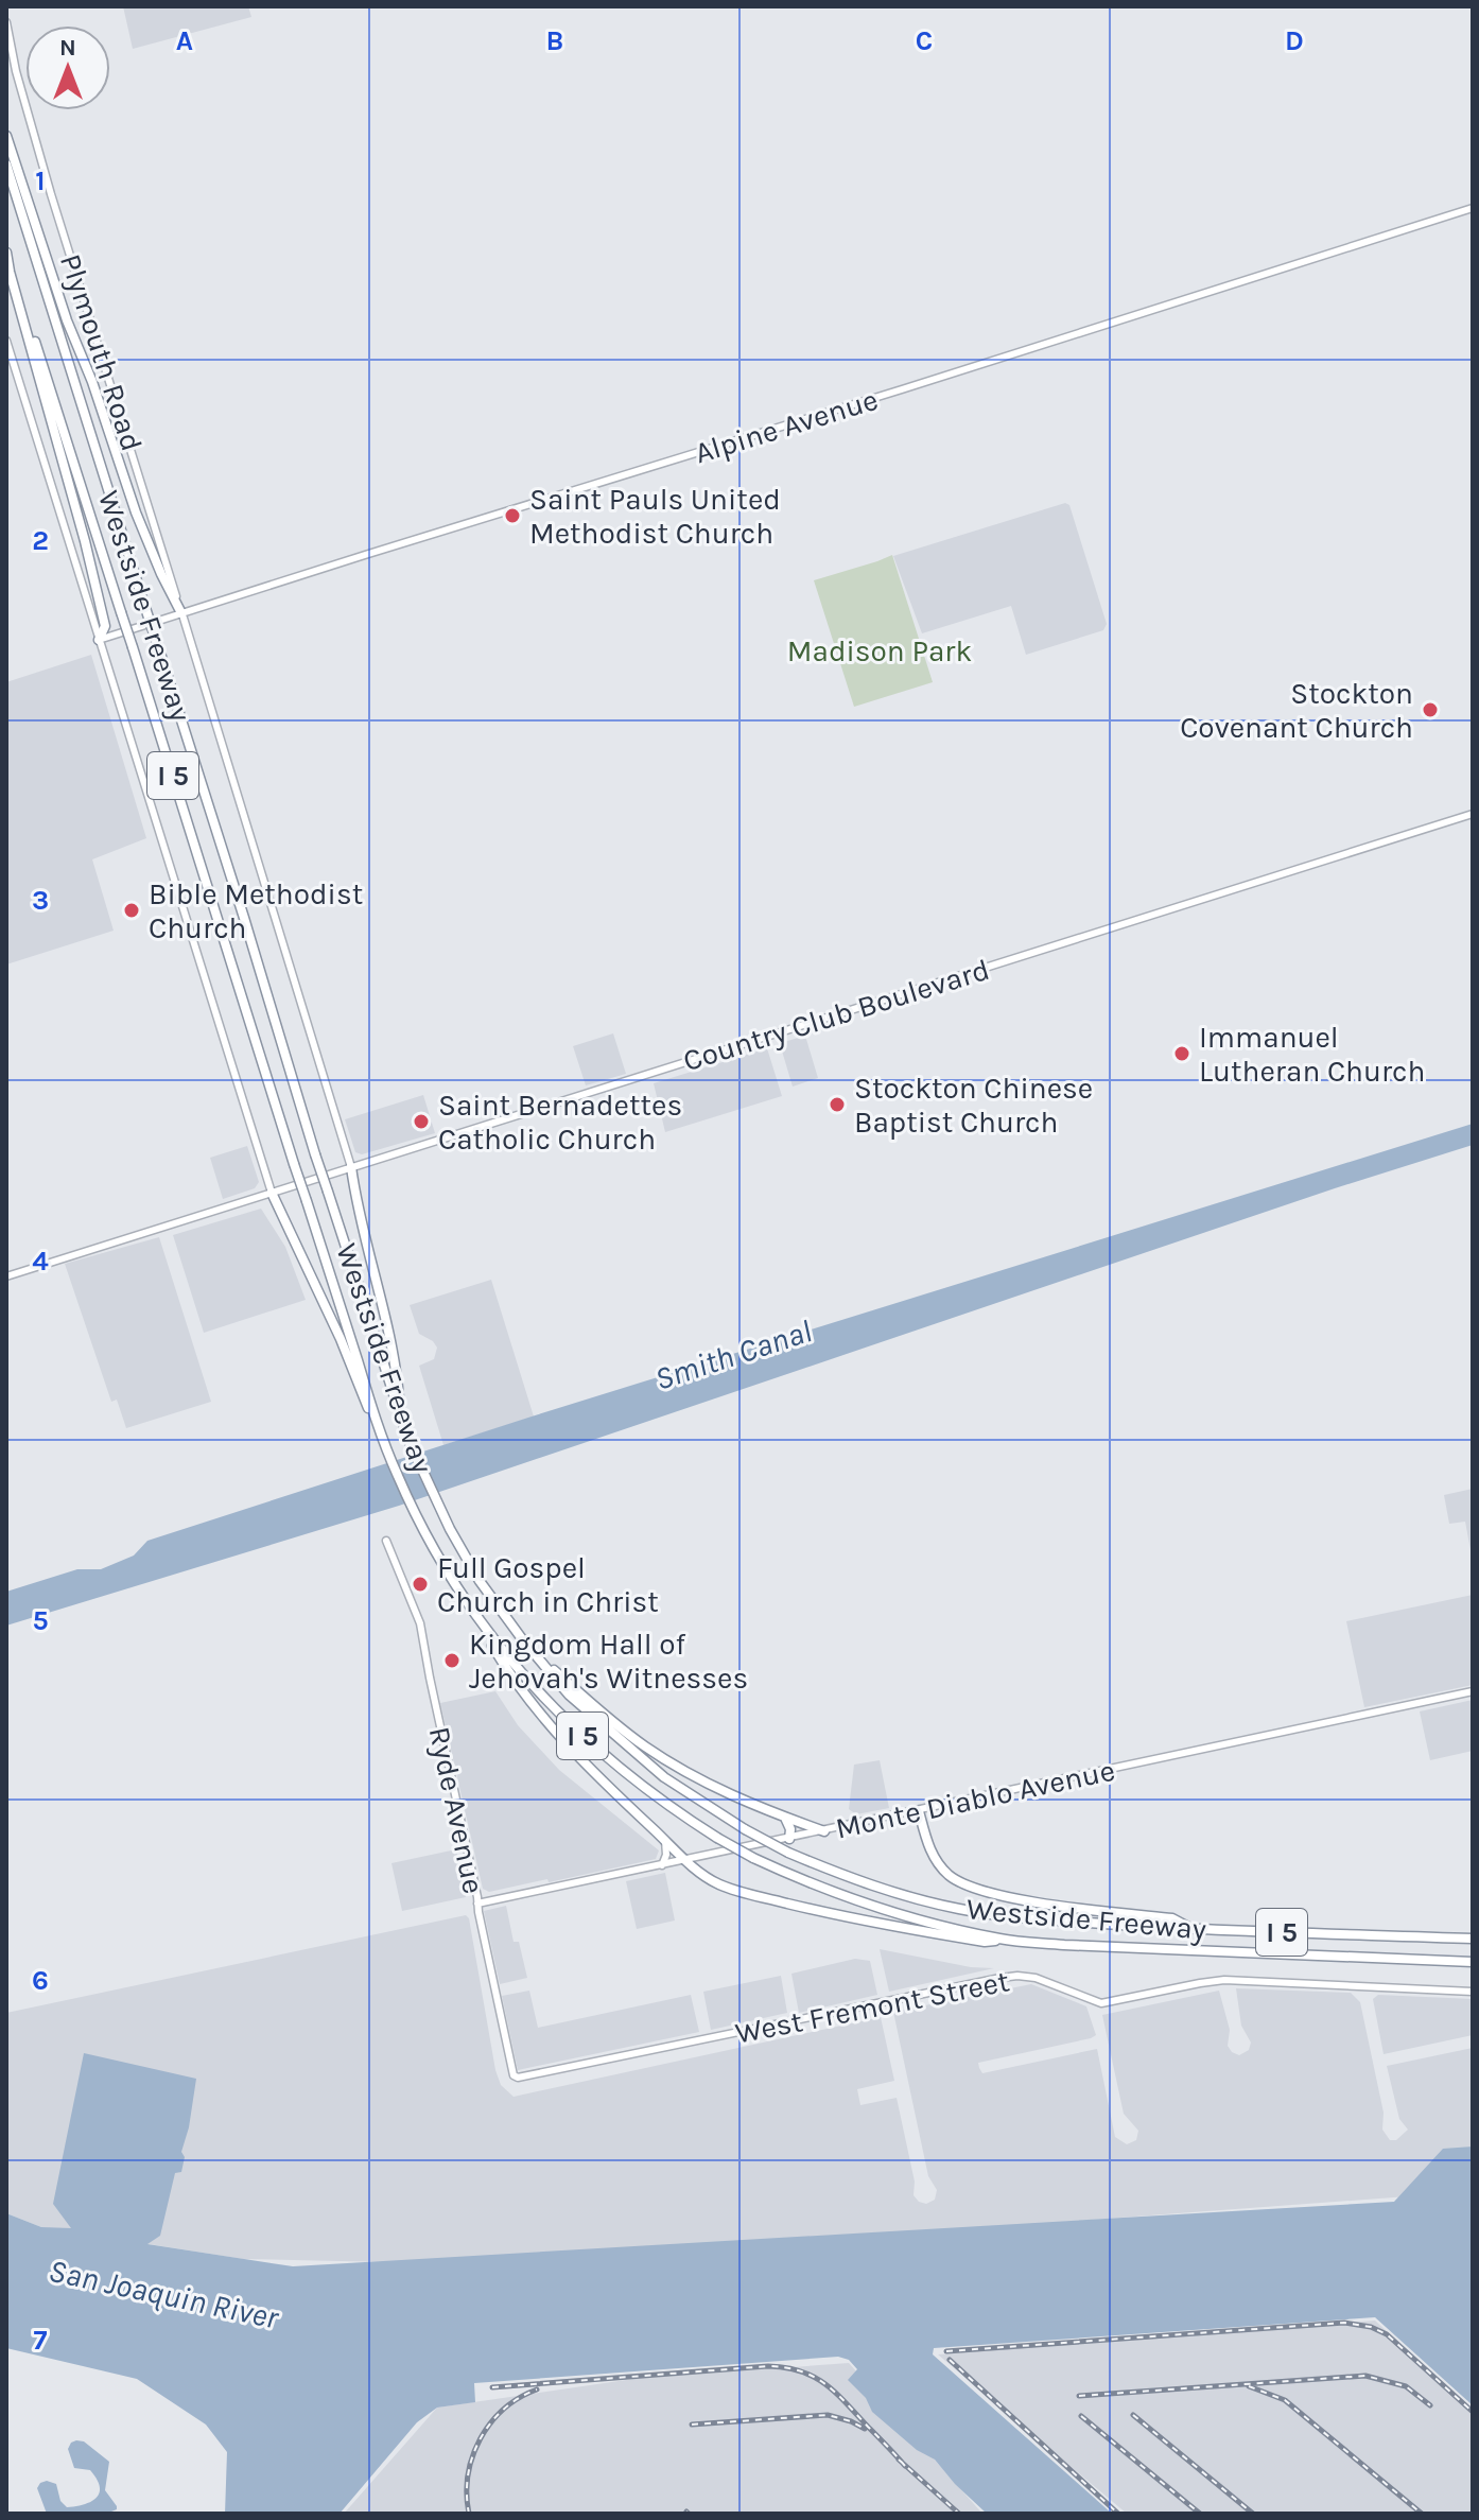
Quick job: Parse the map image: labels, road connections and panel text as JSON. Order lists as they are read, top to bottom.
{
  "streets": {
    "highway": ["Westside Freeway", "I 5"],
    "street": [
      "Plymouth Road",
      "Alpine Avenue",
      "Country Club Boulevard",
      "Monte Diablo Avenue",
      "Ryde Avenue",
      "West Fremont Street"
    ]
  },
  "crossings": [
    ["Plymouth Road", "Alpine Avenue"],
    ["Plymouth Road", "Country Club Boulevard"],
    ["Monte Diablo Avenue", "Ryde Avenue"],
    ["Ryde Avenue", "West Fremont Street"]
  ],
  "water": ["Smith Canal", "San Joaquin River"],
  "parks": ["Madison Park"],
  "places": [
    "Saint Pauls United Methodist Church",
    "Stockton Covenant Church",
    "Bible Methodist Church",
    "Immanuel Lutheran Church",
    "Stockton Chinese Baptist Church",
    "Saint Bernadettes Catholic Church",
    "Full Gospel Church in Christ",
    "Kingdom Hall of Jehovah's Witnesses"
  ],
  "north": "top",
  "grid": {
    "columns": [
      "A",
      "B",
      "C",
      "D"
    ],
    "rows": [
      "1",
      "2",
      "3",
      "4",
      "5",
      "6",
      "7"
    ]
  }
}
